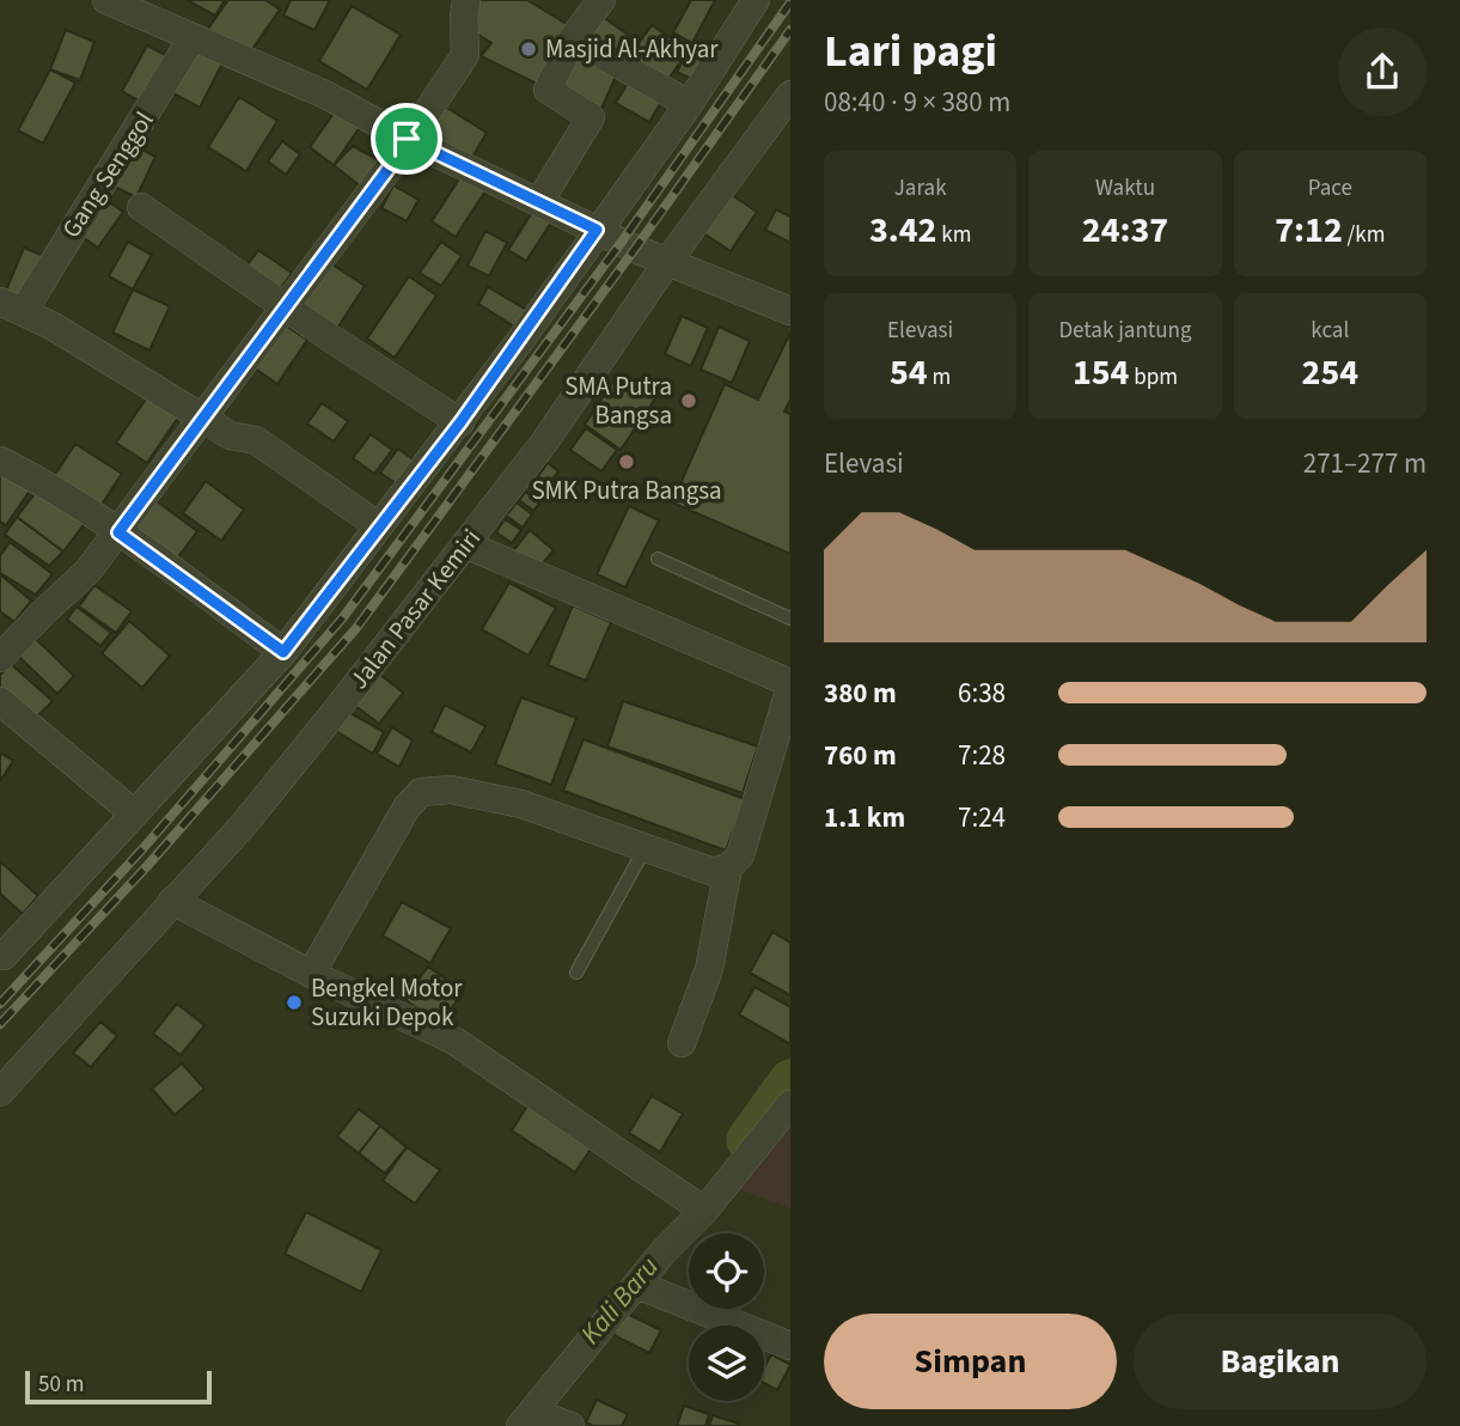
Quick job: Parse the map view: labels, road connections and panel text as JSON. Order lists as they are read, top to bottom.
{
  "streets": {
    "street": ["Gang Senggol", "Jalan Pasar Kemiri"]
  },
  "water": ["Kali Baru"],
  "places": [
    "Masjid Al-Akhyar",
    "SMA Putra Bangsa",
    "SMK Putra Bangsa",
    "Bengkel Motor Suzuki Depok"
  ],
  "scale_bar": "50 m",
  "page": {
    "heading": ["Lari pagi", "08:40 · 9 × 380 m"],
    "stats": [
      ["Jarak", "3.42 km"],
      ["Waktu", "24:37"],
      ["Pace", "7:12 /km"],
      ["Elevasi", "54 m"],
      ["Detak jantung", "154 bpm"],
      ["kcal", "254"]
    ],
    "chart": ["Elevasi", "271–277 m"],
    "list": [
      {
        "name": "380 m",
        "note": "6:38"
      },
      {
        "name": "760 m",
        "note": "7:28"
      },
      {
        "name": "1.1 km",
        "note": "7:24"
      }
    ],
    "buttons": ["Simpan", "Bagikan"],
    "scale": "50 m"
  }
}
